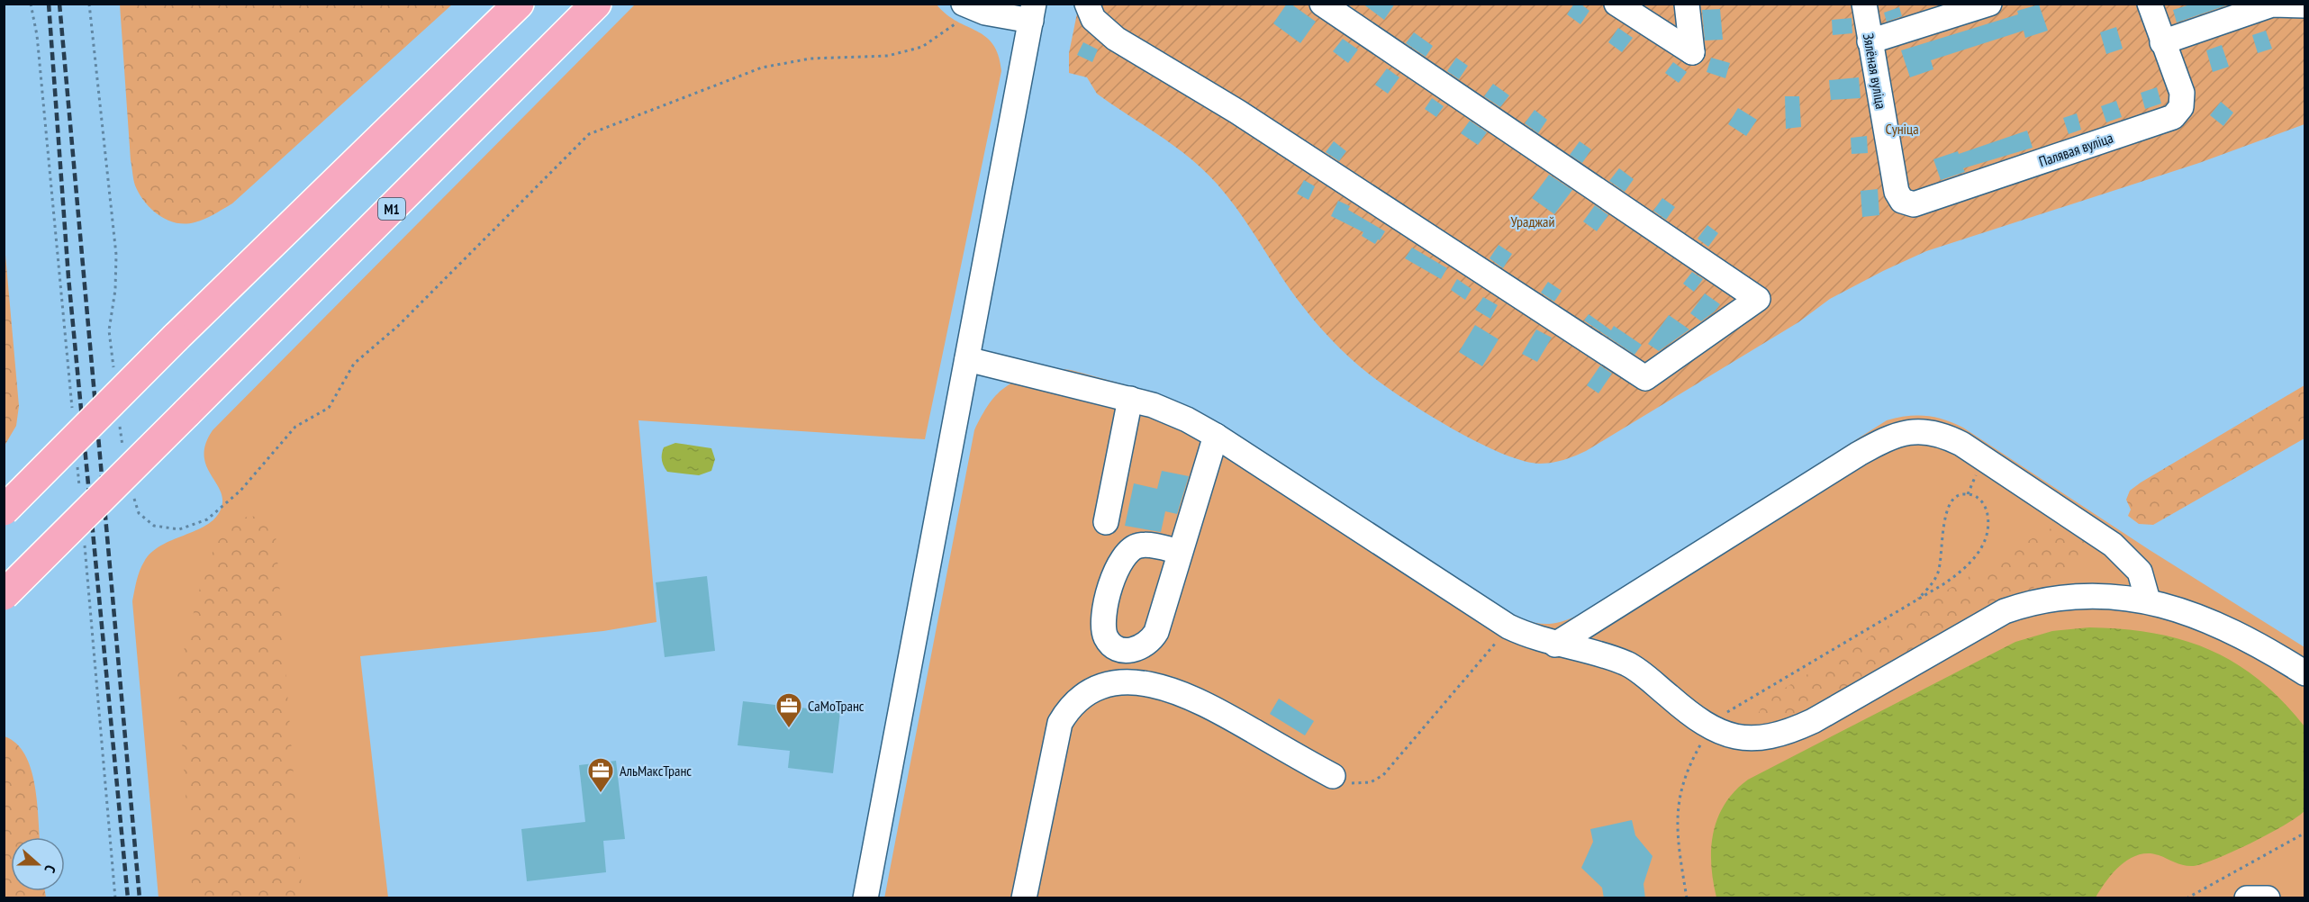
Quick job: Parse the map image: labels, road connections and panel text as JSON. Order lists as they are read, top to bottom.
{
  "streets": {
    "highway": ["М1"],
    "street": ["Зялёная вуліца", "Палявая вуліца"]
  },
  "crossings": [
    ["Зялёная вуліца", "Палявая вуліца"]
  ],
  "parks": ["Суніца", "Ураджай"],
  "places": {
    "office": ["СаМоТранс", "АльМаксТранс"]
  },
  "north": "right"
}
